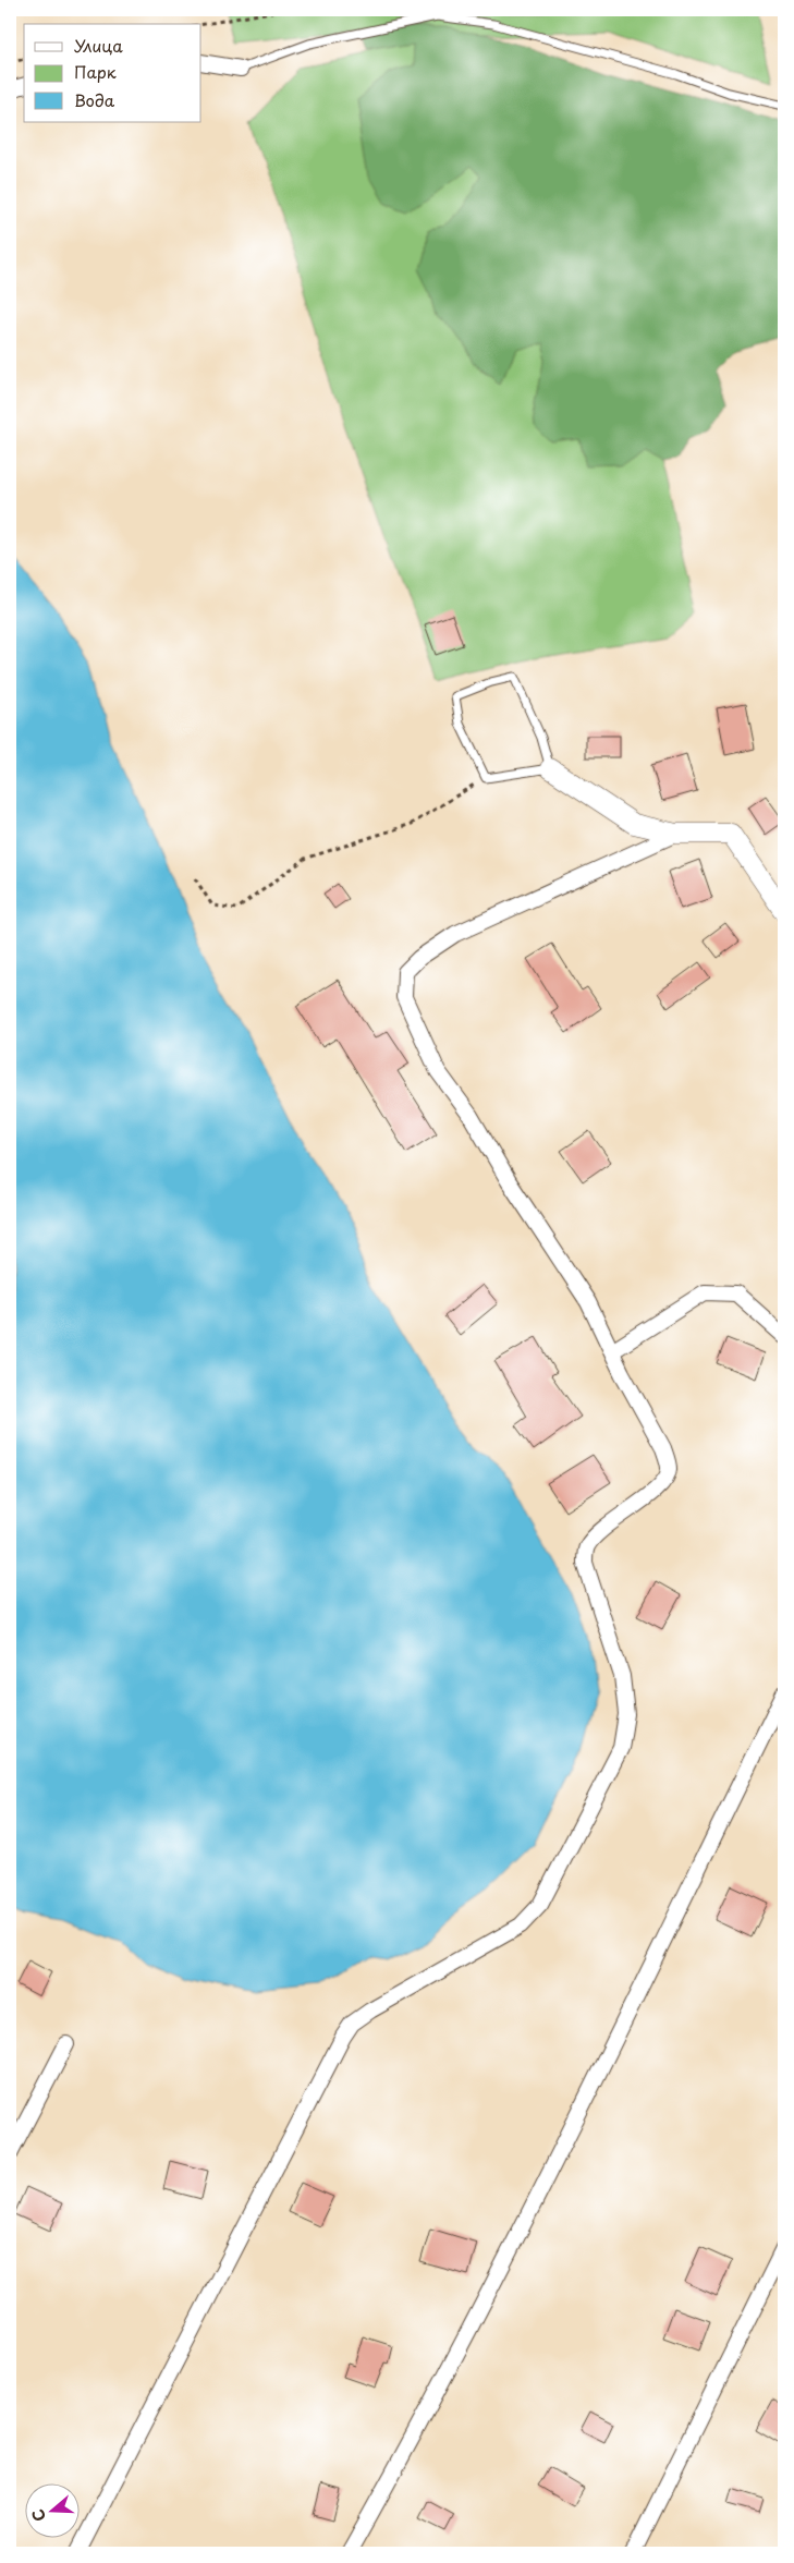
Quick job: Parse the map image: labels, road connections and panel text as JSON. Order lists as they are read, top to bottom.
{
  "legend": ["Улица", "Парк", "Вода"],
  "north": "left"
}
